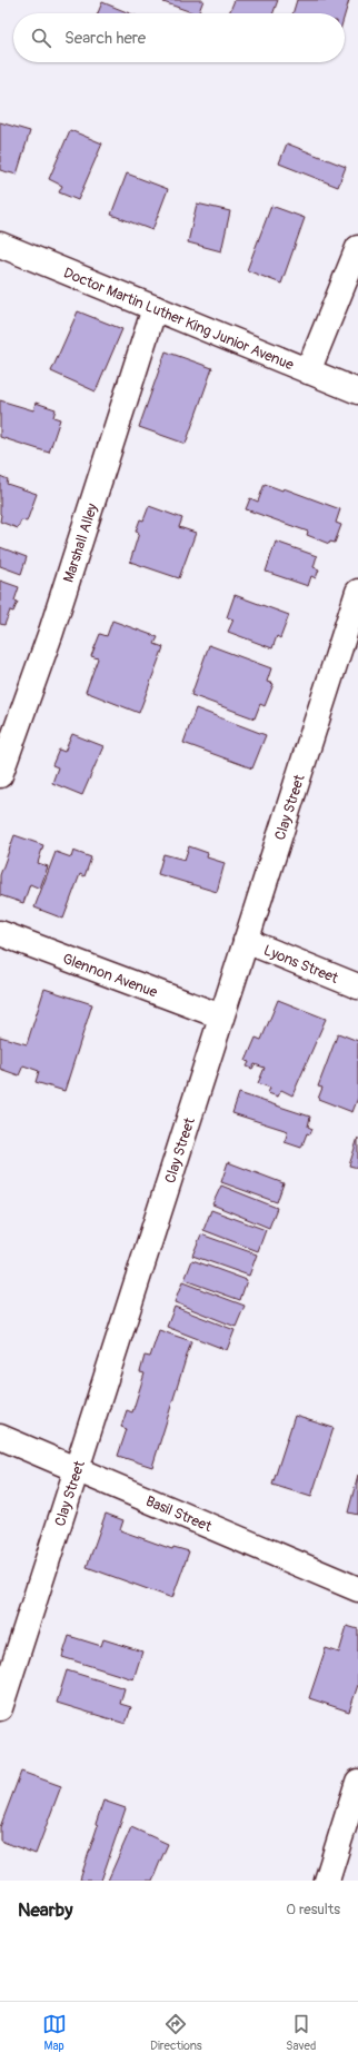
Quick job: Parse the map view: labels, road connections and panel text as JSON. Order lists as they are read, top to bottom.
{
  "streets": {
    "street": [
      "Doctor Martin Luther King Junior Avenue",
      "Marshall Alley",
      "Clay Street",
      "Lyons Street",
      "Glennon Avenue",
      "Basil Street"
    ]
  },
  "crossings": [
    ["Doctor Martin Luther King Junior Avenue", "Marshall Alley"],
    ["Clay Street", "Lyons Street"],
    ["Clay Street", "Glennon Avenue"],
    ["Clay Street", "Basil Street"]
  ],
  "page": {
    "search": "Search here",
    "heading": ["Nearby", "0 results"],
    "nav": ["Map", "Directions", "Saved"]
  }
}
